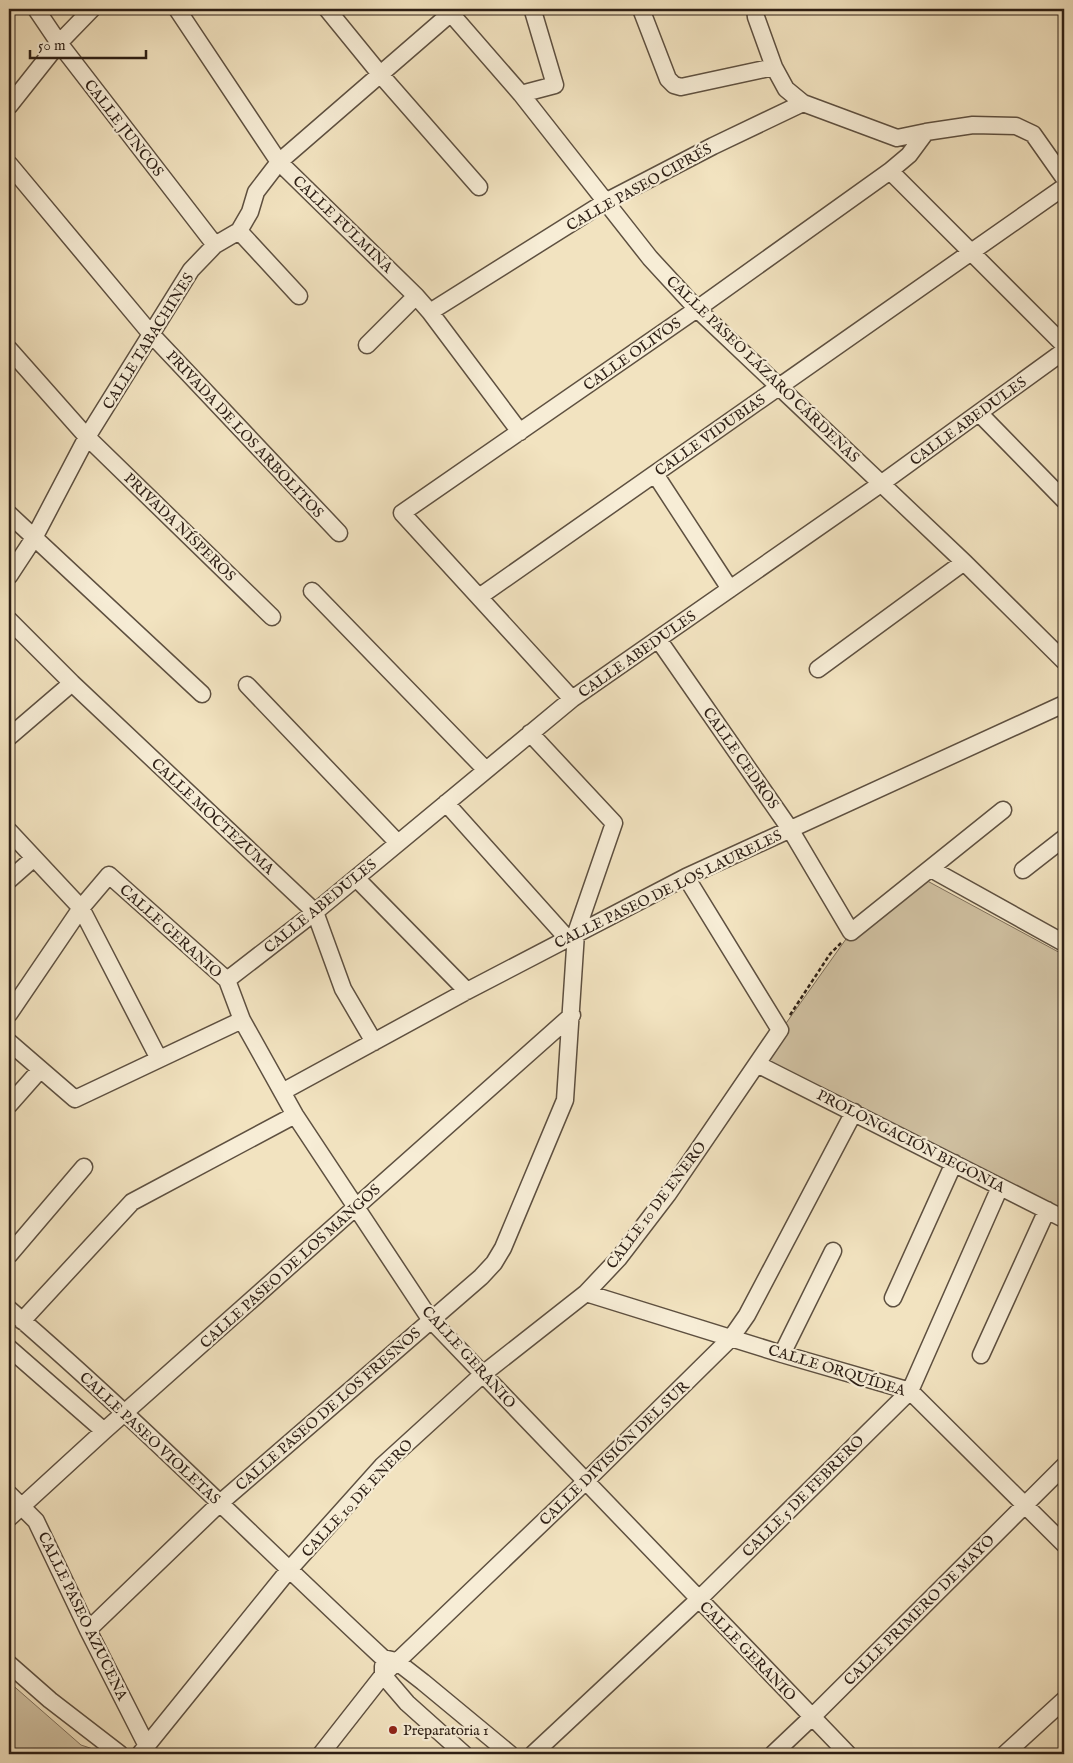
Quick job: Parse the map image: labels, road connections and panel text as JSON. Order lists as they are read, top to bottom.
{
  "streets": {
    "street": [
      "CALLE JUNCOS",
      "CALLE PASEO CIPRÉS",
      "CALLE FULMINA",
      "CALLE TABACHINES",
      "CALLE OLIVOS",
      "CALLE PASEO LÁZARO CÁRDENAS",
      "CALLE ABEDULES",
      "PRIVADA DE LOS ARBOLITOS",
      "CALLE VIDUBIAS",
      "PRIVADA NÍSPEROS",
      "CALLE CEDROS",
      "CALLE MOCTEZUMA",
      "CALLE PASEO DE LOS LAURELES",
      "CALLE GERANIO",
      "PROLONGACIÓN BEGONIA",
      "CALLE 10 DE ENERO",
      "CALLE PASEO DE LOS MANGOS",
      "CALLE ORQUÍDEA",
      "CALLE PASEO DE LOS FRESNOS",
      "CALLE PASEO VIOLETAS",
      "CALLE DIVISIÓN DEL SUR",
      "CALLE 5 DE FEBRERO",
      "CALLE PRIMERO DE MAYO",
      "CALLE PASEO AZUCENA"
    ]
  },
  "crossings": [
    ["CALLE JUNCOS", "CALLE TABACHINES"],
    ["CALLE PASEO CIPRÉS", "CALLE FULMINA"],
    ["CALLE PASEO CIPRÉS", "CALLE PASEO LÁZARO CÁRDENAS"],
    ["CALLE FULMINA", "CALLE TABACHINES"],
    ["CALLE FULMINA", "CALLE OLIVOS"],
    ["CALLE TABACHINES", "CALLE PASEO LÁZARO CÁRDENAS"],
    ["CALLE TABACHINES", "PRIVADA DE LOS ARBOLITOS"],
    ["CALLE TABACHINES", "PRIVADA NÍSPEROS"],
    ["CALLE OLIVOS", "CALLE PASEO LÁZARO CÁRDENAS"],
    ["CALLE OLIVOS", "CALLE VIDUBIAS"],
    ["CALLE PASEO LÁZARO CÁRDENAS", "CALLE ABEDULES"],
    ["CALLE PASEO LÁZARO CÁRDENAS", "CALLE VIDUBIAS"],
    ["CALLE ABEDULES", "CALLE CEDROS"],
    ["CALLE ABEDULES", "CALLE MOCTEZUMA"],
    ["CALLE ABEDULES", "CALLE GERANIO"],
    ["CALLE ABEDULES", "CALLE PASEO DE LOS FRESNOS"],
    ["CALLE CEDROS", "CALLE PASEO DE LOS LAURELES"],
    ["CALLE MOCTEZUMA", "CALLE PASEO DE LOS LAURELES"],
    ["CALLE PASEO DE LOS LAURELES", "CALLE GERANIO"],
    ["CALLE PASEO DE LOS LAURELES", "CALLE PASEO DE LOS FRESNOS"],
    ["CALLE GERANIO", "CALLE 10 DE ENERO"],
    ["CALLE GERANIO", "CALLE PASEO DE LOS MANGOS"],
    ["CALLE GERANIO", "CALLE PASEO DE LOS FRESNOS"],
    ["CALLE GERANIO", "CALLE DIVISIÓN DEL SUR"],
    ["CALLE GERANIO", "CALLE 5 DE FEBRERO"],
    ["CALLE GERANIO", "CALLE PRIMERO DE MAYO"],
    ["PROLONGACIÓN BEGONIA", "CALLE 10 DE ENERO"],
    ["PROLONGACIÓN BEGONIA", "CALLE DIVISIÓN DEL SUR"],
    ["PROLONGACIÓN BEGONIA", "CALLE 5 DE FEBRERO"],
    ["CALLE 10 DE ENERO", "CALLE ORQUÍDEA"],
    ["CALLE 10 DE ENERO", "CALLE PASEO VIOLETAS"],
    ["CALLE 10 DE ENERO", "CALLE PASEO AZUCENA"],
    ["CALLE PASEO DE LOS MANGOS", "CALLE PASEO DE LOS FRESNOS"],
    ["CALLE PASEO DE LOS MANGOS", "CALLE PASEO VIOLETAS"],
    ["CALLE PASEO DE LOS MANGOS", "CALLE PASEO AZUCENA"],
    ["CALLE ORQUÍDEA", "CALLE DIVISIÓN DEL SUR"],
    ["CALLE ORQUÍDEA", "CALLE 5 DE FEBRERO"],
    ["CALLE ORQUÍDEA", "CALLE PRIMERO DE MAYO"],
    ["CALLE PASEO DE LOS FRESNOS", "CALLE PASEO VIOLETAS"],
    ["CALLE PASEO DE LOS FRESNOS", "CALLE PASEO AZUCENA"],
    ["CALLE PASEO VIOLETAS", "CALLE DIVISIÓN DEL SUR"]
  ],
  "places": ["Preparatoria 1"],
  "scale_bar": "50 m"
}
